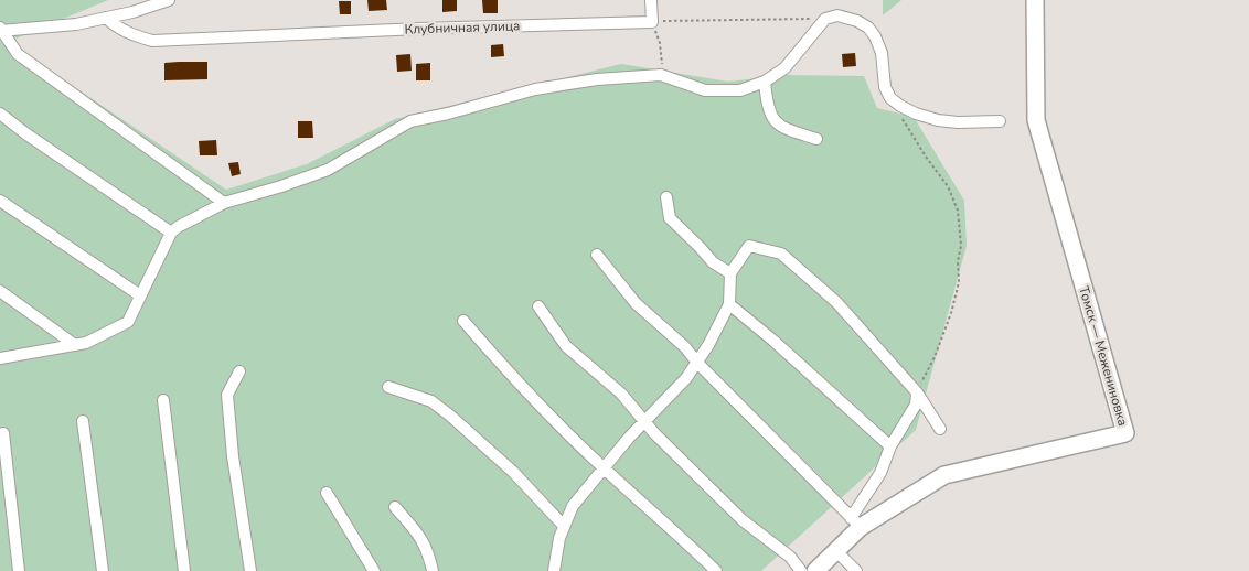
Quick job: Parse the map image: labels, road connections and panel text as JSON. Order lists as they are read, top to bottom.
{
  "streets": {
    "street": ["Клубничная улица", "Томск — Межениновка"]
  }
}
